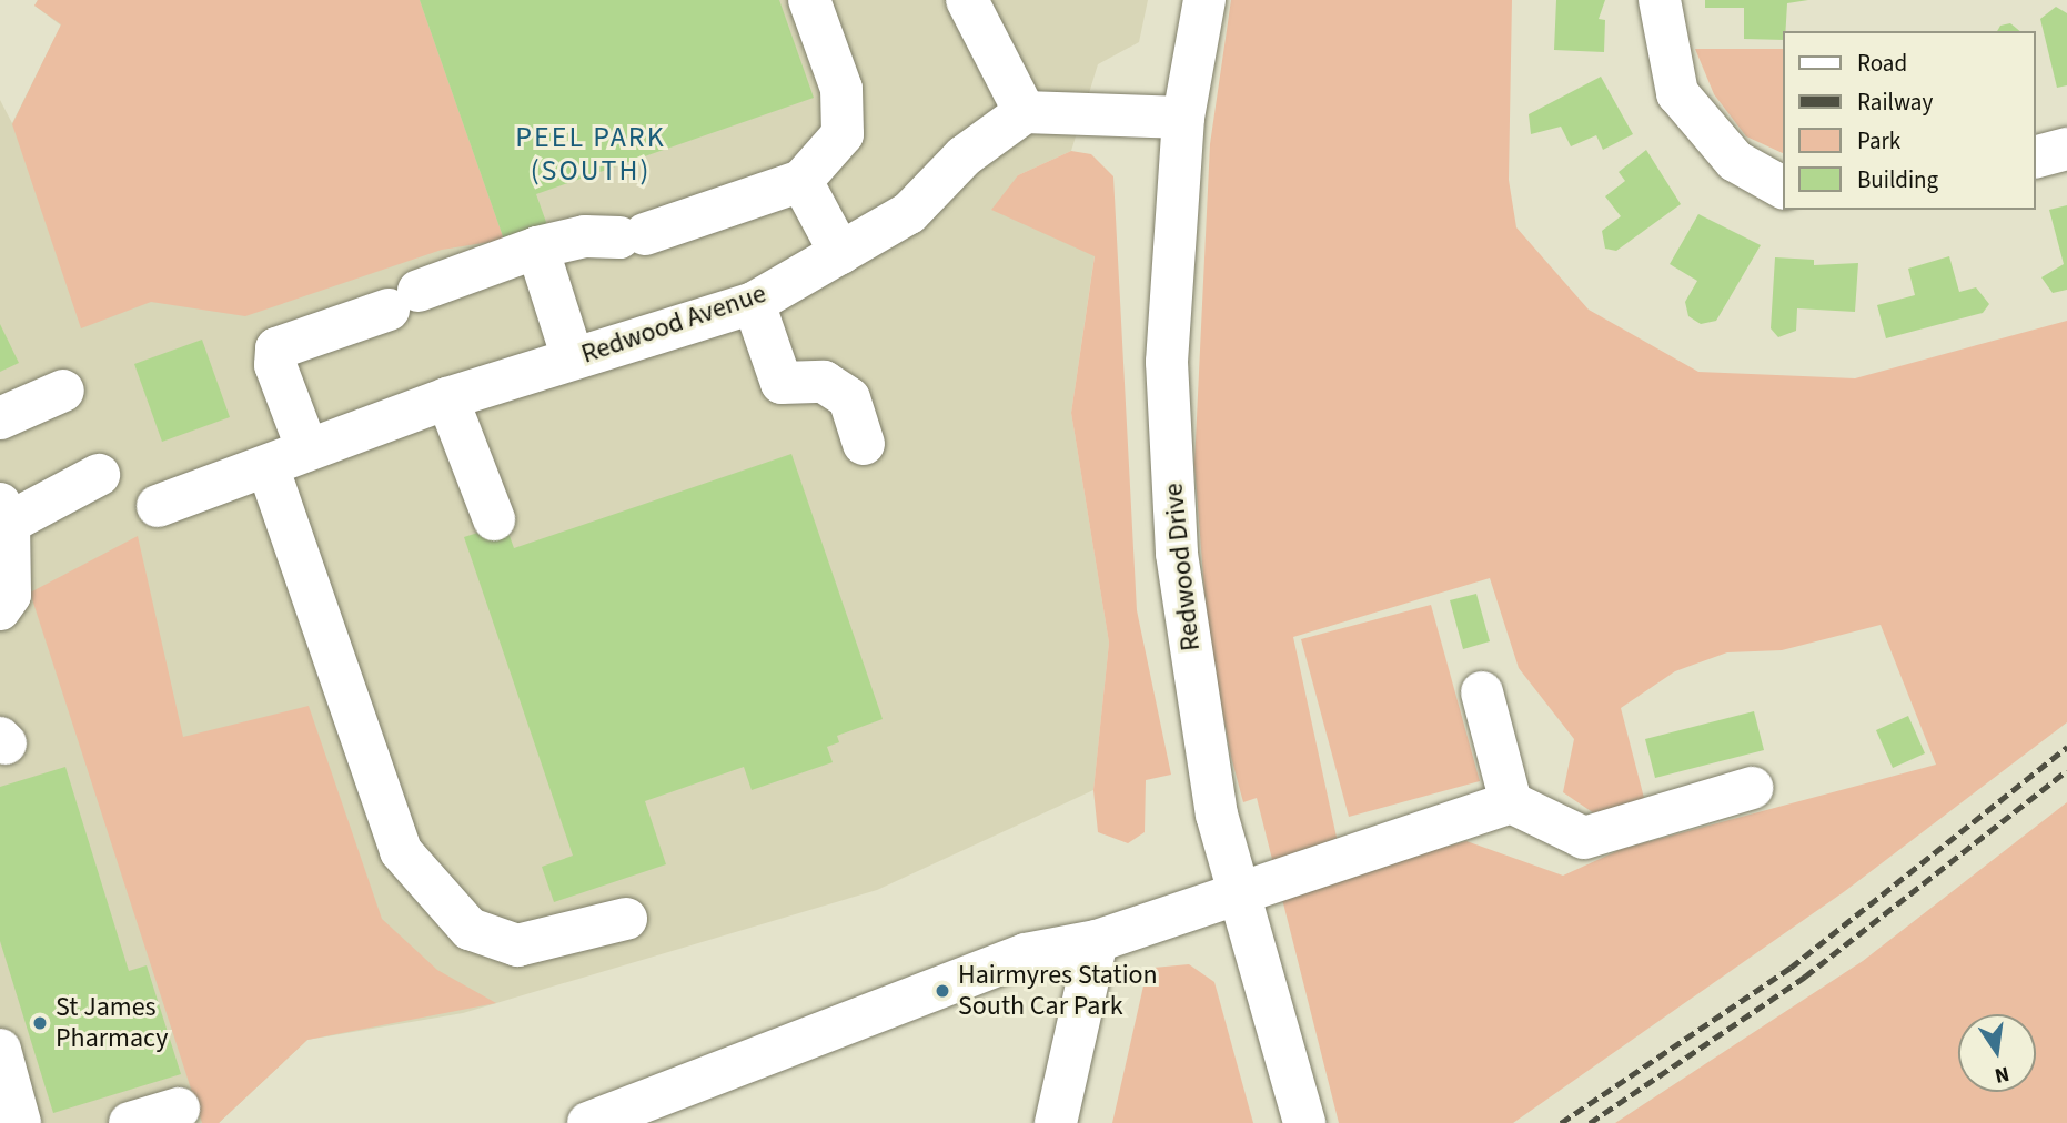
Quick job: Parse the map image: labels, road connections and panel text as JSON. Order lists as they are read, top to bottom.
{
  "streets": {
    "street": ["Redwood Avenue", "Redwood Drive"]
  },
  "districts": ["PEEL PARK (SOUTH)"],
  "places": ["Hairmyres Station South Car Park", "St James Pharmacy"],
  "legend": [
    "Road",
    "Railway",
    "Park",
    "Building"
  ],
  "north": "bottom"
}
